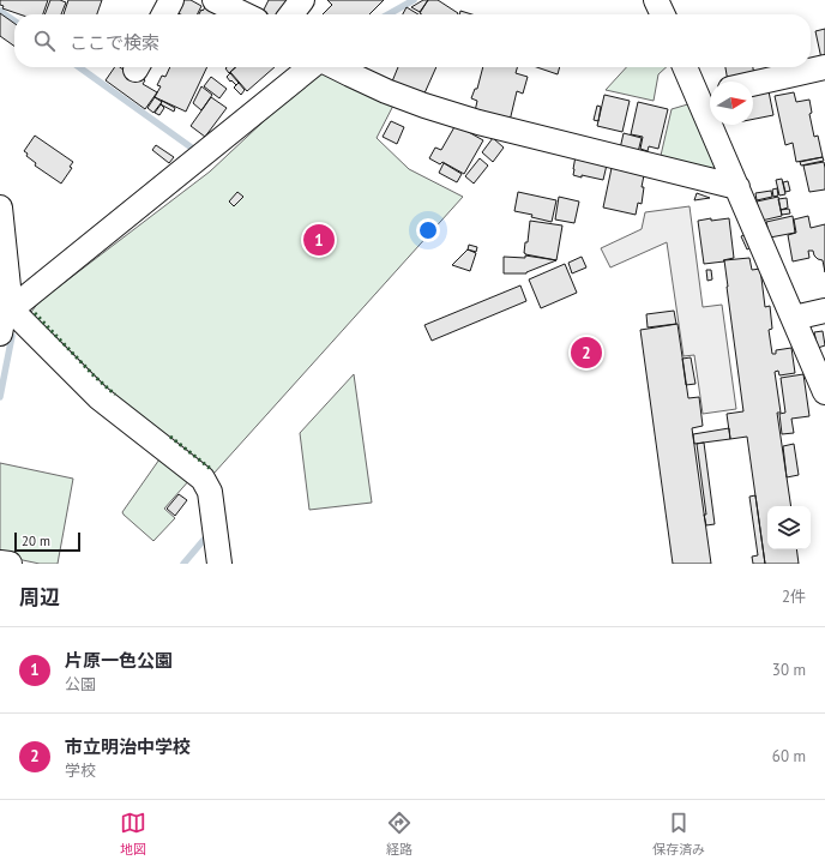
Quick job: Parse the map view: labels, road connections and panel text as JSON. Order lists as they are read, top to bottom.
{
  "scale_bar": "20 m",
  "north": "right",
  "page": {
    "search": "ここで検索",
    "pins": ["1", "2"],
    "scale": "20 m",
    "heading": ["周辺", "2件"],
    "list": [
      {
        "mark": "1",
        "name": "片原一色公園",
        "note": "公園",
        "value": "30 m"
      },
      {
        "mark": "2",
        "name": "市立明治中学校",
        "note": "学校",
        "value": "60 m"
      }
    ],
    "nav": ["地図", "経路", "保存済み"]
  }
}
